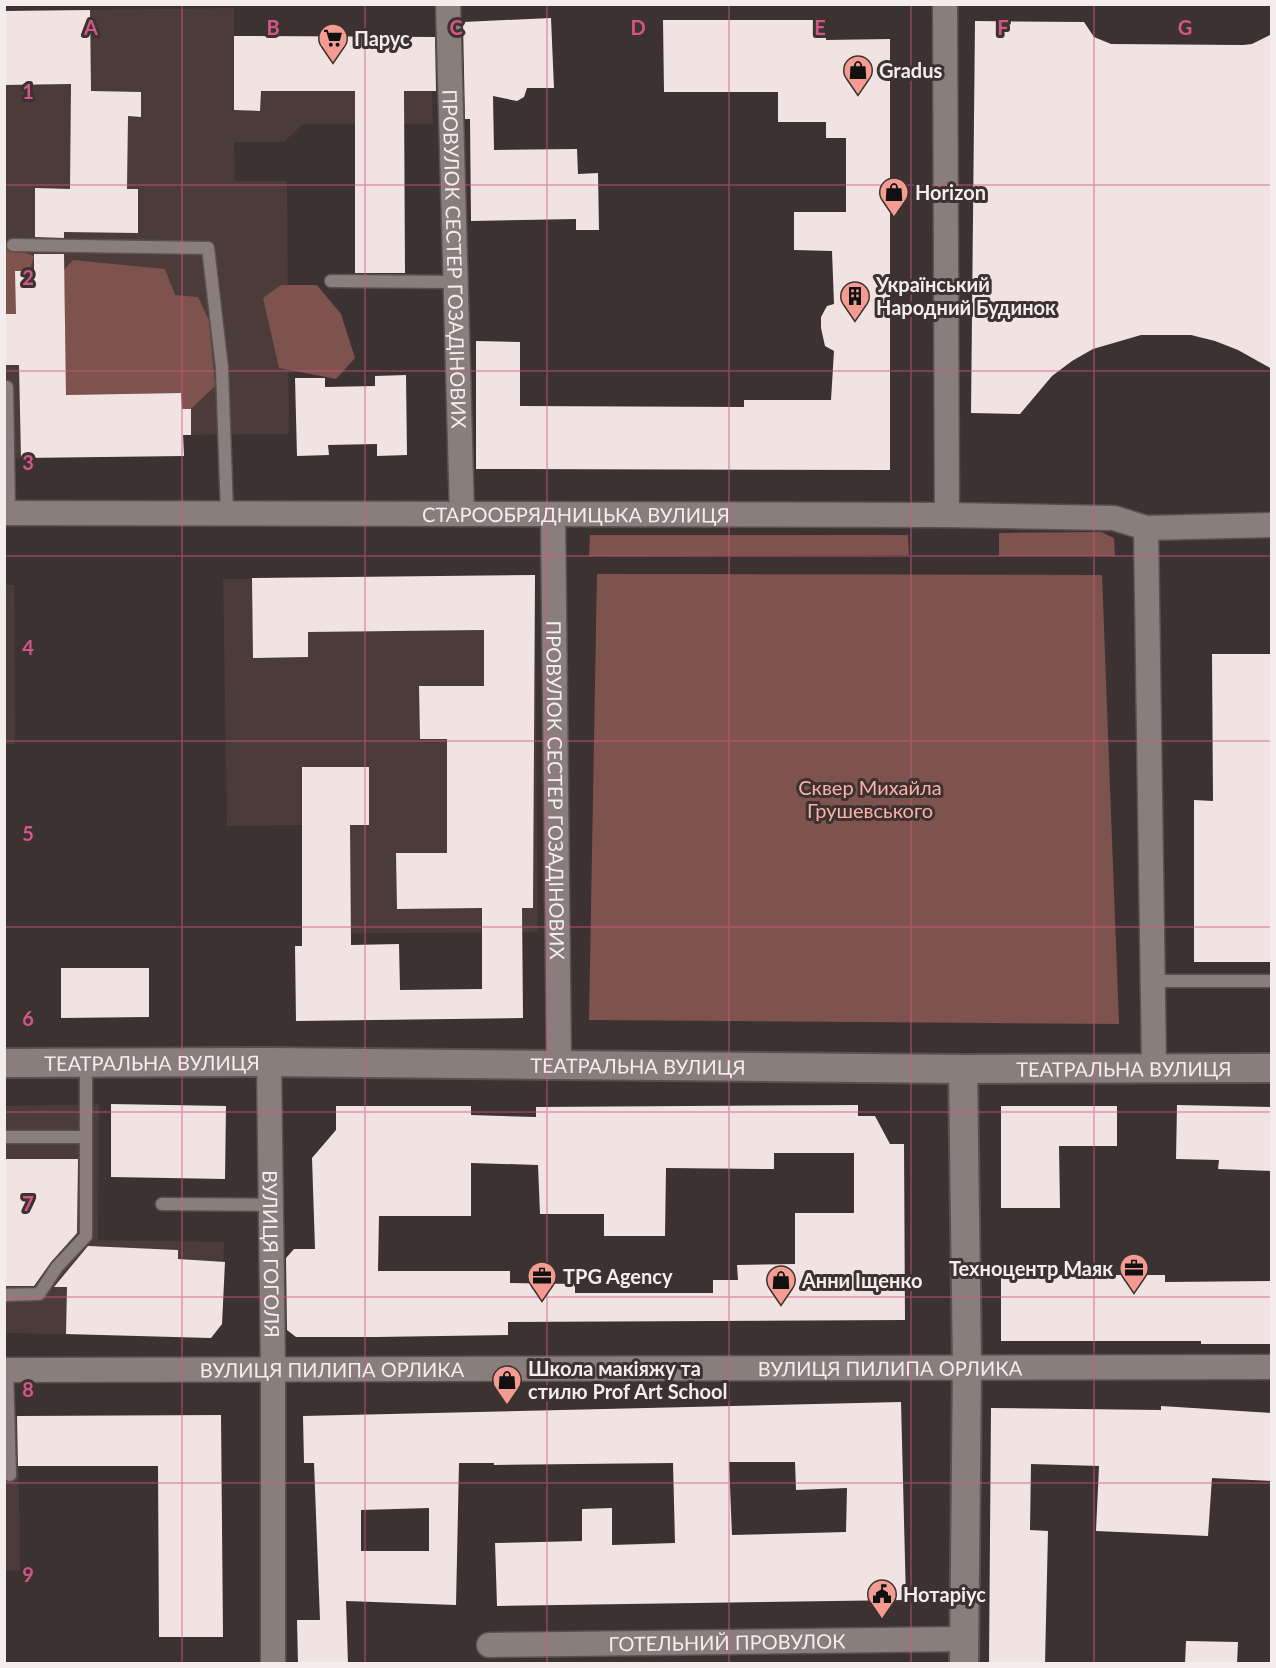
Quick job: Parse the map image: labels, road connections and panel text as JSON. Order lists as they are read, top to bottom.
{
  "streets": {
    "street": [
      "ПРОВУЛОК СЕСТЕР ГОЗАДІНОВИХ",
      "СТАРООБРЯДНИЦЬКА ВУЛИЦЯ",
      "ТЕАТРАЛЬНА ВУЛИЦЯ",
      "ВУЛИЦЯ ГОГОЛЯ",
      "ВУЛИЦЯ ПИЛИПА ОРЛИКА",
      "ГОТЕЛЬНИЙ ПРОВУЛОК"
    ]
  },
  "crossings": [
    ["ПРОВУЛОК СЕСТЕР ГОЗАДІНОВИХ", "СТАРООБРЯДНИЦЬКА ВУЛИЦЯ"],
    ["ПРОВУЛОК СЕСТЕР ГОЗАДІНОВИХ", "ТЕАТРАЛЬНА ВУЛИЦЯ"],
    ["ТЕАТРАЛЬНА ВУЛИЦЯ", "ВУЛИЦЯ ГОГОЛЯ"],
    ["ВУЛИЦЯ ГОГОЛЯ", "ВУЛИЦЯ ПИЛИПА ОРЛИКА"]
  ],
  "parks": ["Сквер Михайла Грушевського"],
  "places": {
    "supermarket": ["Парус"],
    "shop": [
      "Gradus",
      "Horizon",
      "Анни Іщенко",
      "Школа макіяжу та стилю Prof Art School"
    ],
    "building": ["Український Народний Будинок"],
    "office": ["Техноцентр Маяк", "TPG Agency"],
    "public building": ["Нотаріус"]
  },
  "grid": {
    "columns": [
      "A",
      "B",
      "C",
      "D",
      "E",
      "F",
      "G"
    ],
    "rows": [
      "1",
      "2",
      "3",
      "4",
      "5",
      "6",
      "7",
      "8",
      "9"
    ]
  }
}
